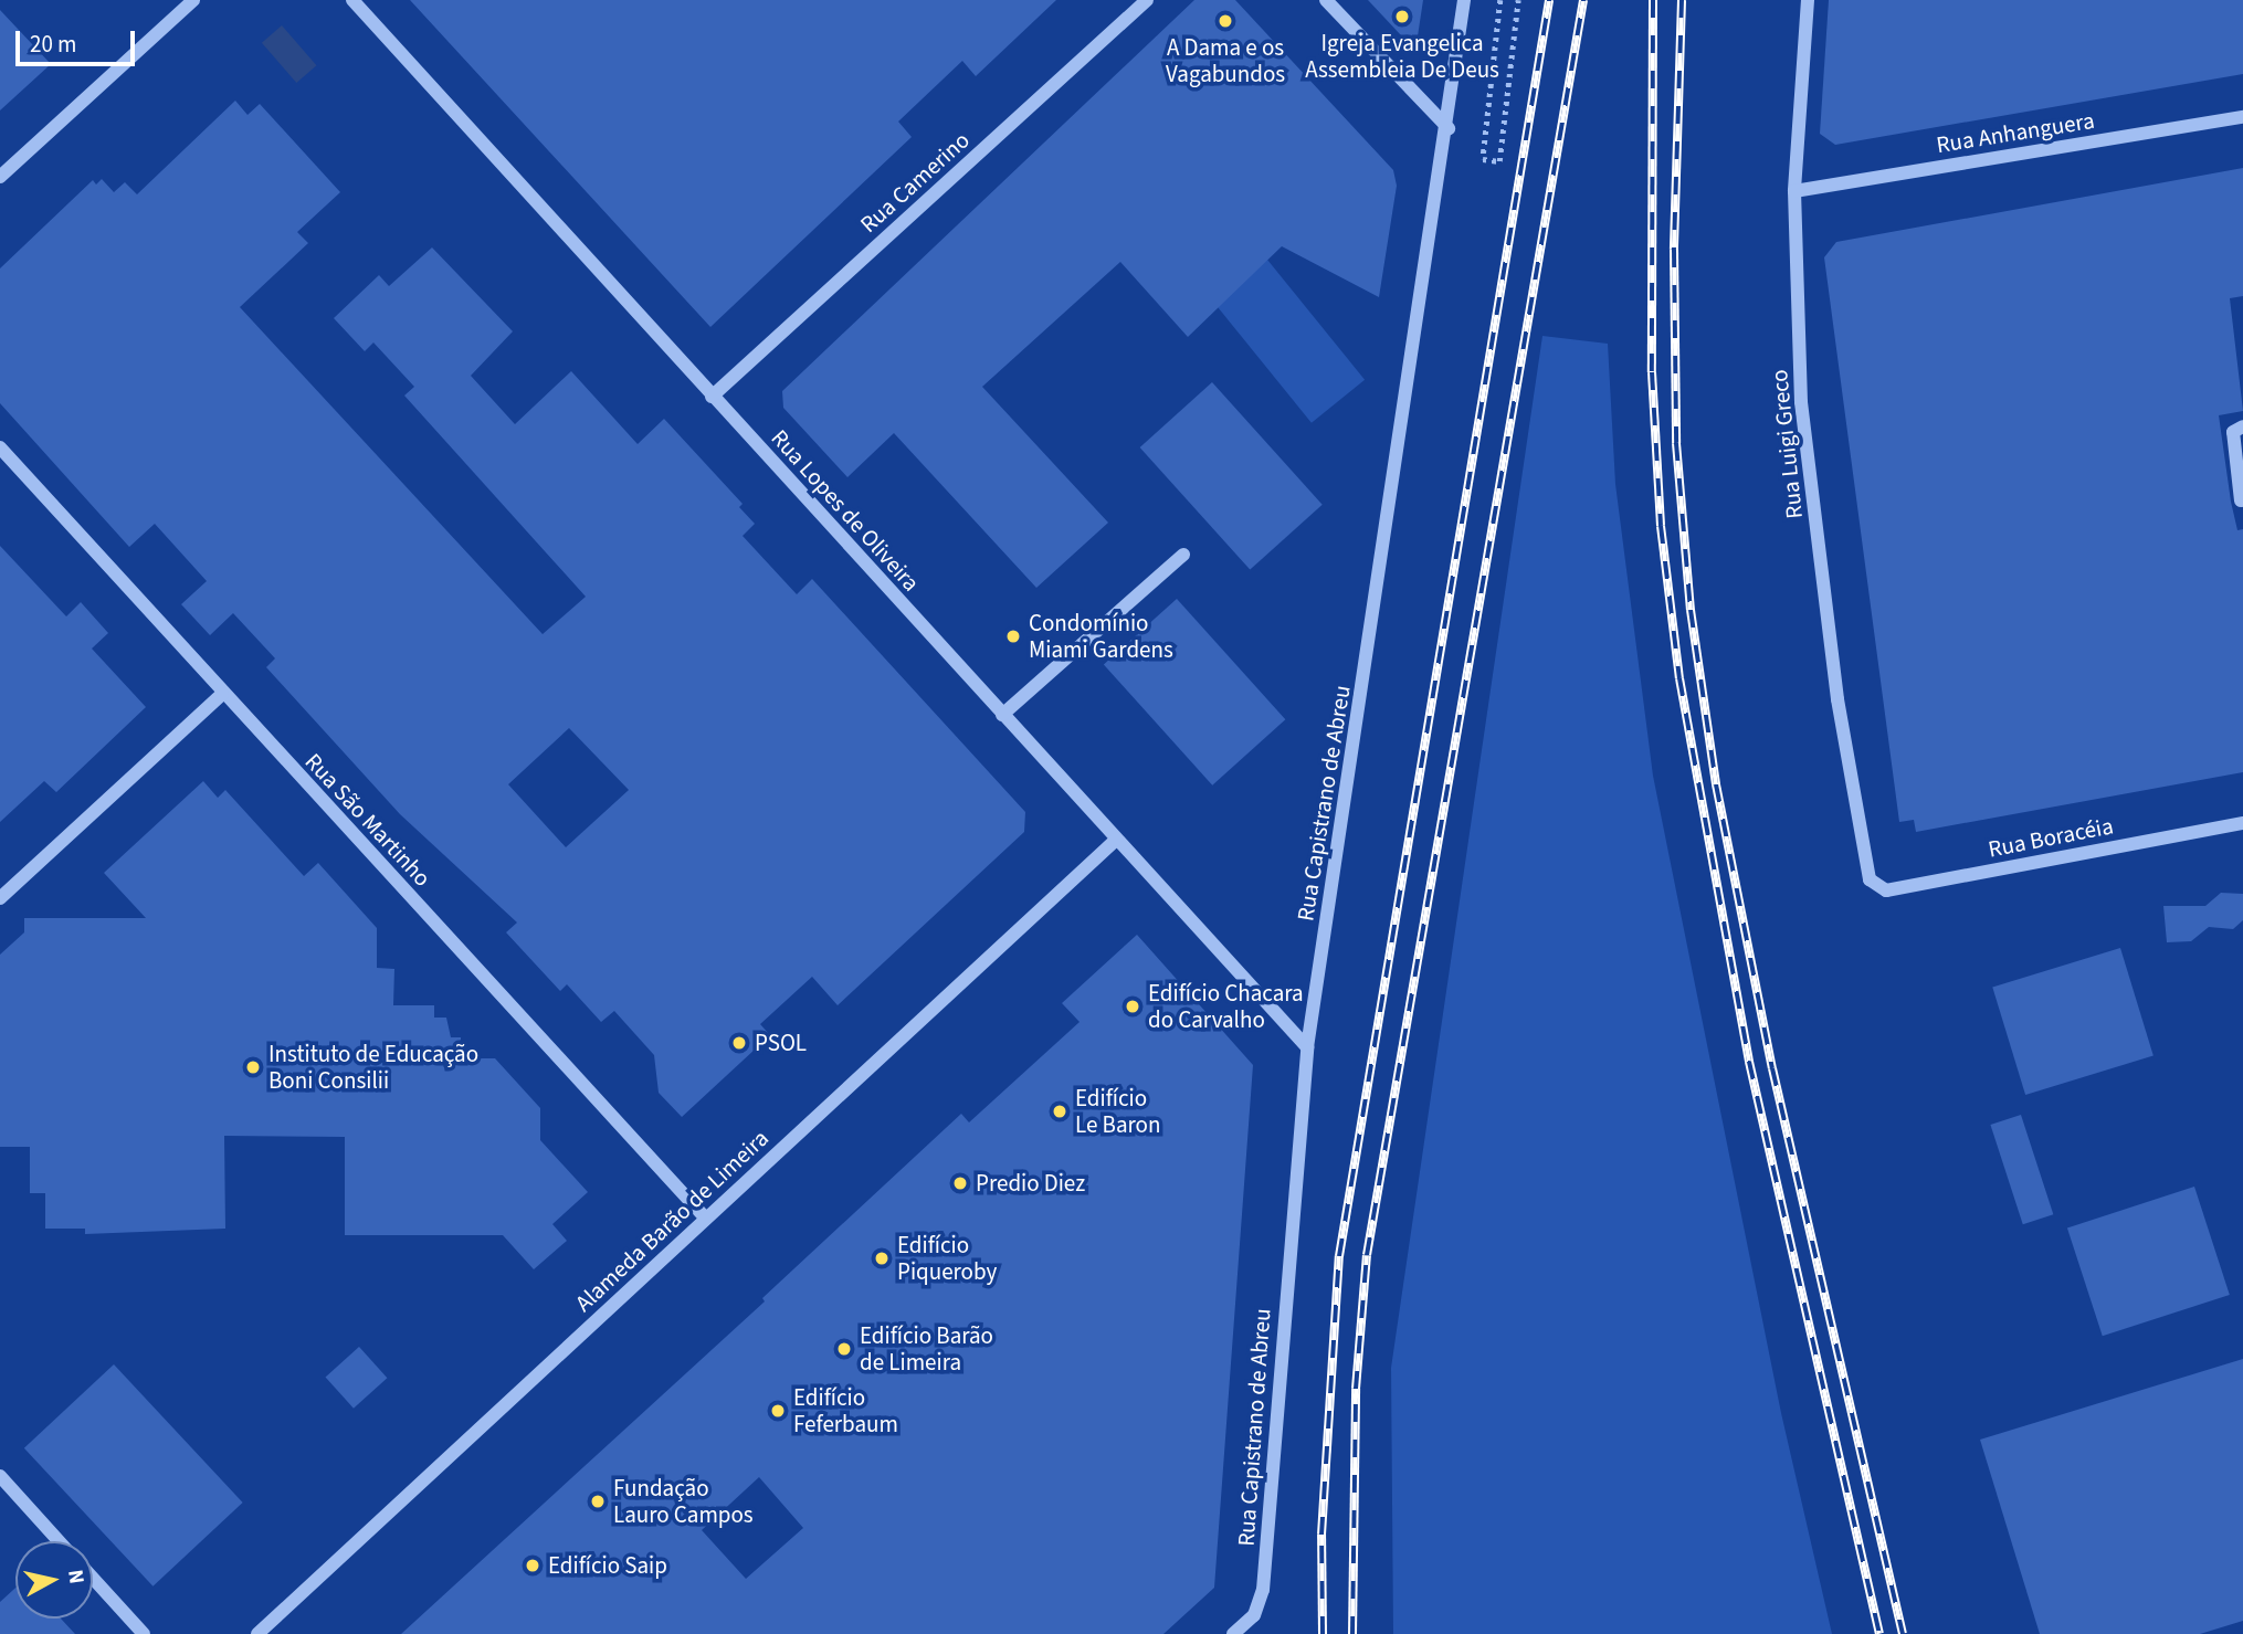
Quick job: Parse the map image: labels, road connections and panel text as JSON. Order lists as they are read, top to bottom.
{
  "streets": {
    "street": [
      "Rua Anhanguera",
      "Rua Camerino",
      "Rua Luigi Greco",
      "Rua Lopes de Oliveira",
      "Rua Capistrano de Abreu",
      "Rua São Martinho",
      "Rua Boracéia",
      "Alameda Barão de Limeira"
    ]
  },
  "crossings": [
    ["Rua Anhanguera", "Rua Luigi Greco"],
    ["Rua Camerino", "Rua Lopes de Oliveira"],
    ["Rua Luigi Greco", "Rua Boracéia"],
    ["Rua Lopes de Oliveira", "Rua Capistrano de Abreu"],
    ["Rua Lopes de Oliveira", "Alameda Barão de Limeira"],
    ["Rua São Martinho", "Alameda Barão de Limeira"]
  ],
  "places": [
    "Igreja Evangelica Assembleia De Deus",
    "A Dama e os Vagabundos",
    "Condomínio Miami Gardens",
    "Edifício Chacara do Carvalho",
    "PSOL",
    "Instituto de Educação Boni Consilii",
    "Edifício Le Baron",
    "Predio Diez",
    "Edifício Piqueroby",
    "Edifício Barão de Limeira",
    "Edifício Feferbaum",
    "Fundação Lauro Campos",
    "Edifício Saip"
  ],
  "scale_bar": "20 m",
  "north": "right"
}
